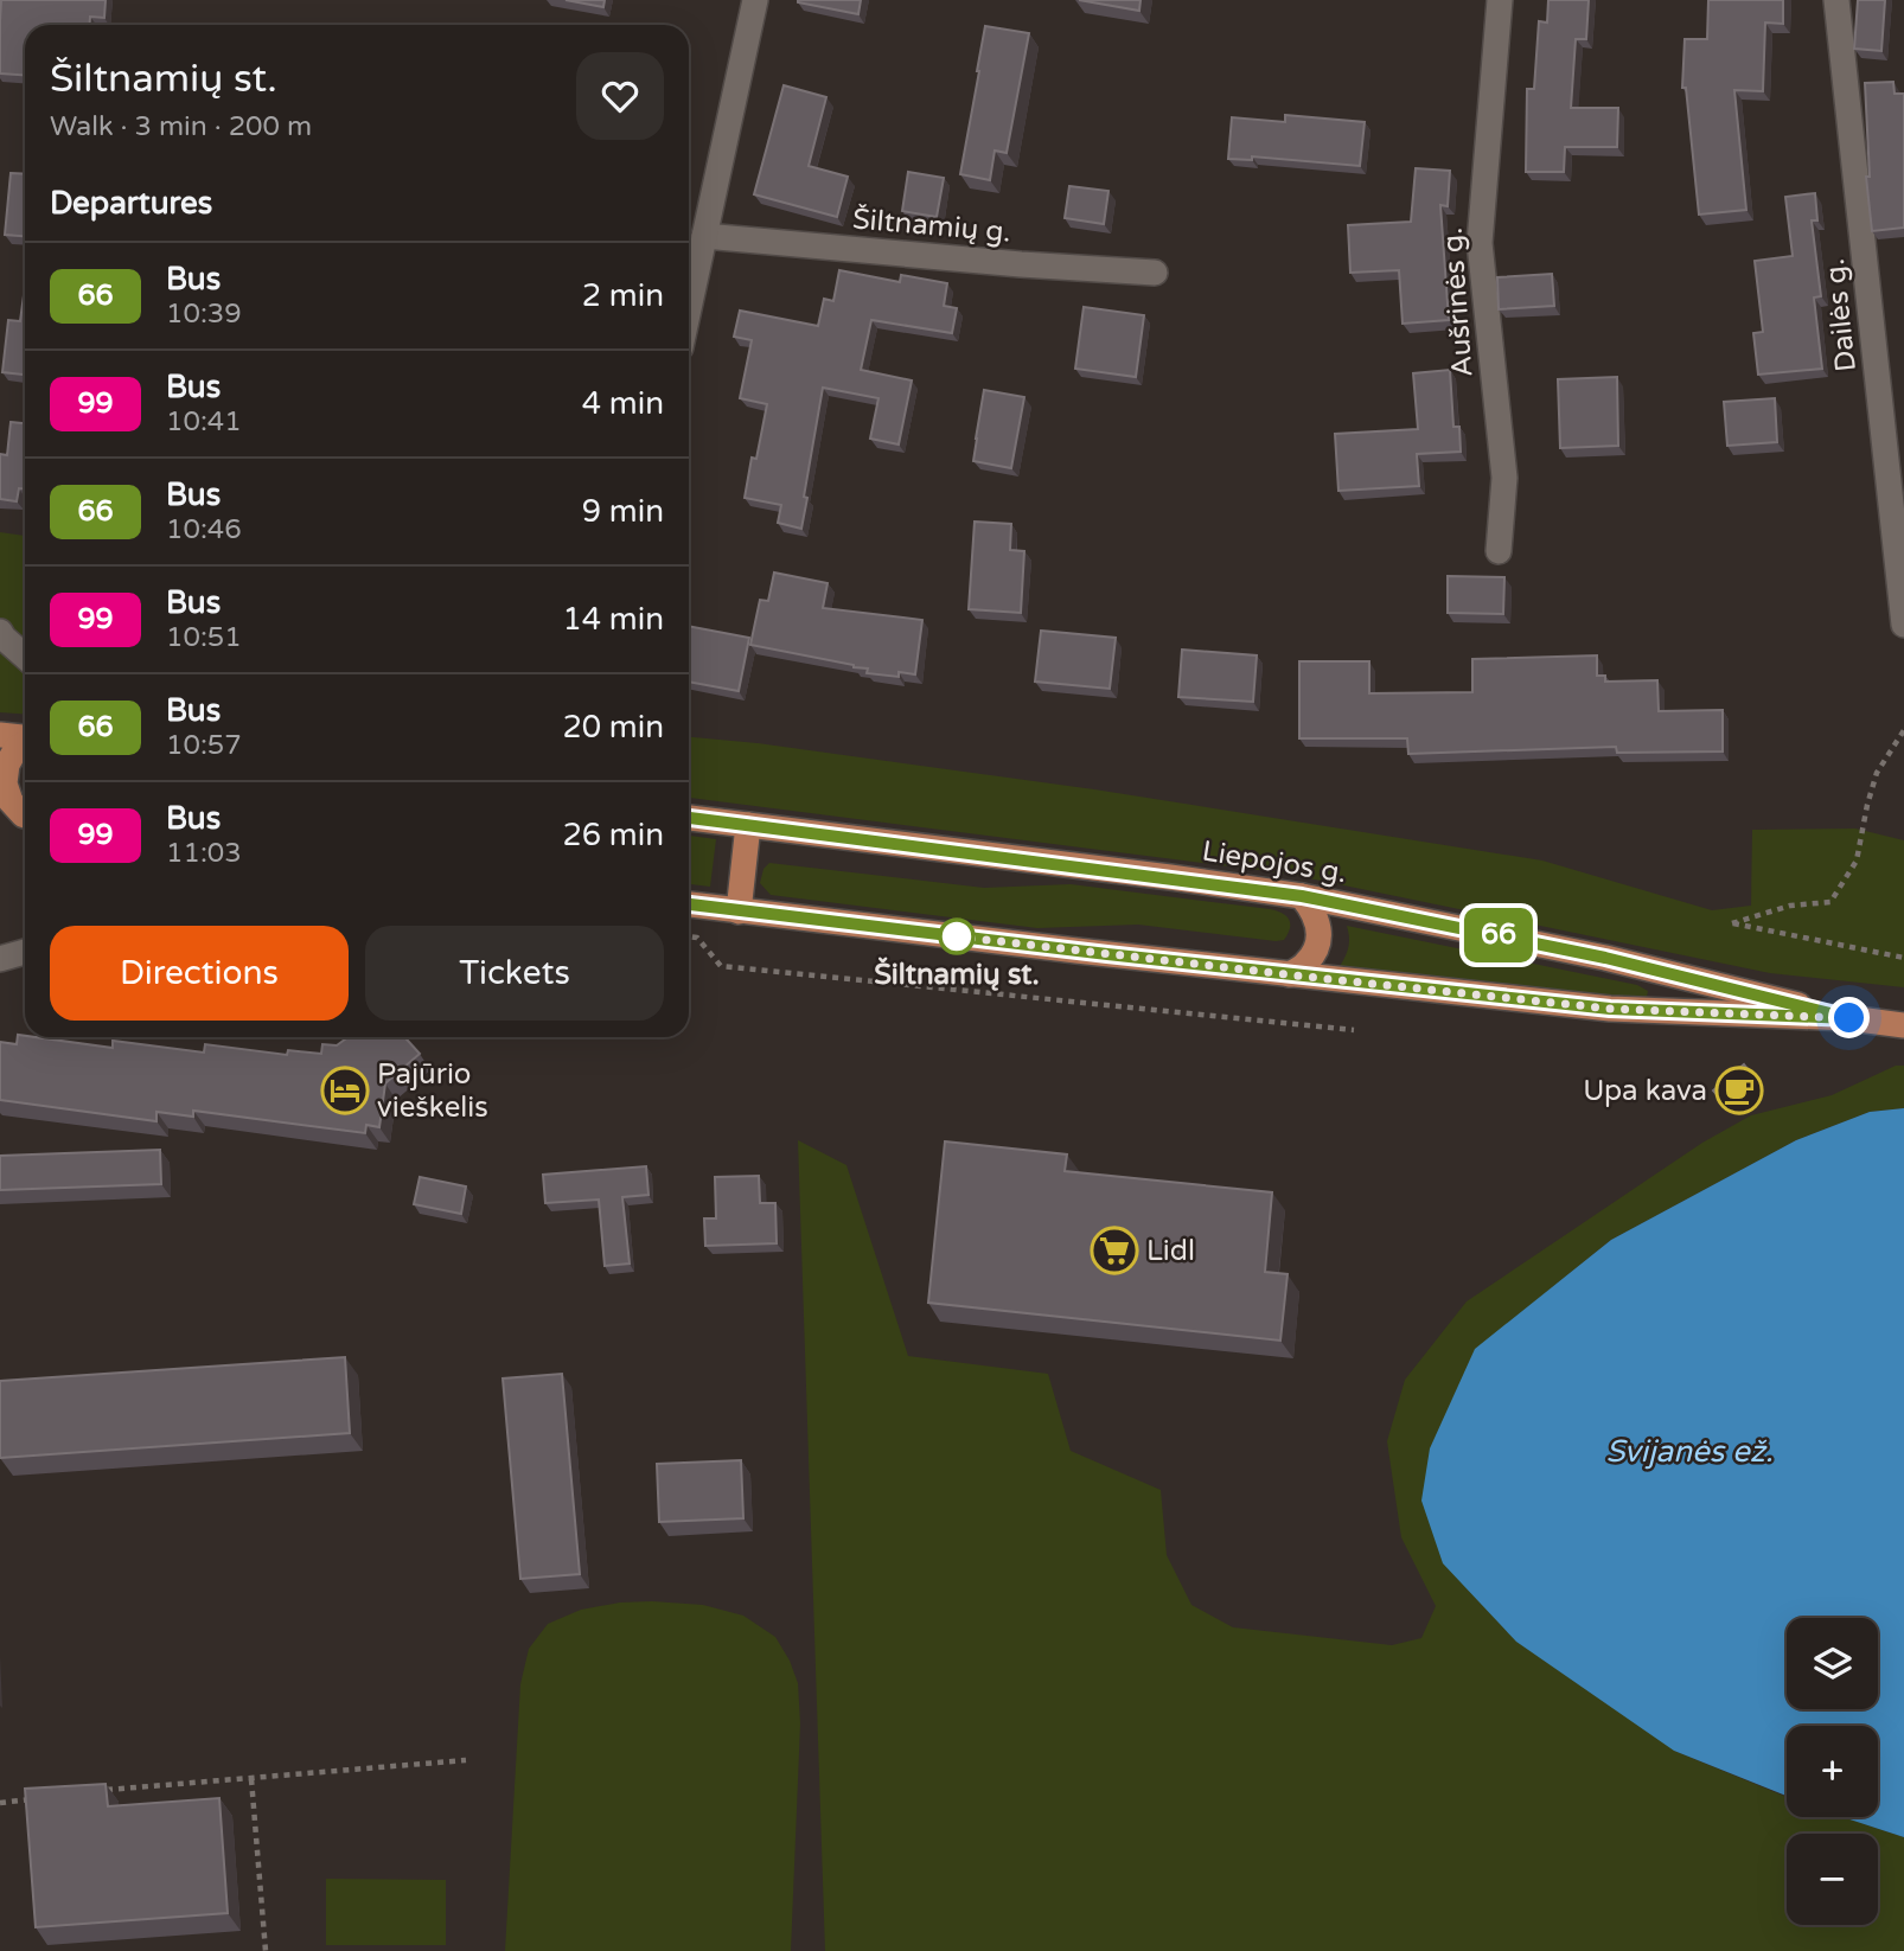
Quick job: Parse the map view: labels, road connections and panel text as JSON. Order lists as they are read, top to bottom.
{
  "streets": {
    "main road": ["Liepojos g."],
    "street": ["Šiltnamių g.", "Aušrinės g.", "Dailės g."]
  },
  "water": ["Svijanės ež."],
  "places": {
    "other": ["Šiltnamių st."],
    "hotel": ["Pajūrio vieškelis"],
    "cafe": ["Upa kava"],
    "supermarket": ["Lidl"]
  },
  "lines": ["bus line 66"],
  "page": {
    "on_map": "66",
    "heading": [
      ["Šiltnamių st.", "Walk · 3 min · 200 m"],
      "Departures"
    ],
    "list": [
      {
        "mark": "66",
        "name": "Bus",
        "note": "10:39",
        "value": "2 min"
      },
      {
        "mark": "99",
        "name": "Bus",
        "note": "10:41",
        "value": "4 min"
      },
      {
        "mark": "66",
        "name": "Bus",
        "note": "10:46",
        "value": "9 min"
      },
      {
        "mark": "99",
        "name": "Bus",
        "note": "10:51",
        "value": "14 min"
      },
      {
        "mark": "66",
        "name": "Bus",
        "note": "10:57",
        "value": "20 min"
      },
      {
        "mark": "99",
        "name": "Bus",
        "note": "11:03",
        "value": "26 min"
      }
    ],
    "buttons": ["Directions", "Tickets"],
    "map_buttons": ["+", "−"]
  }
}
